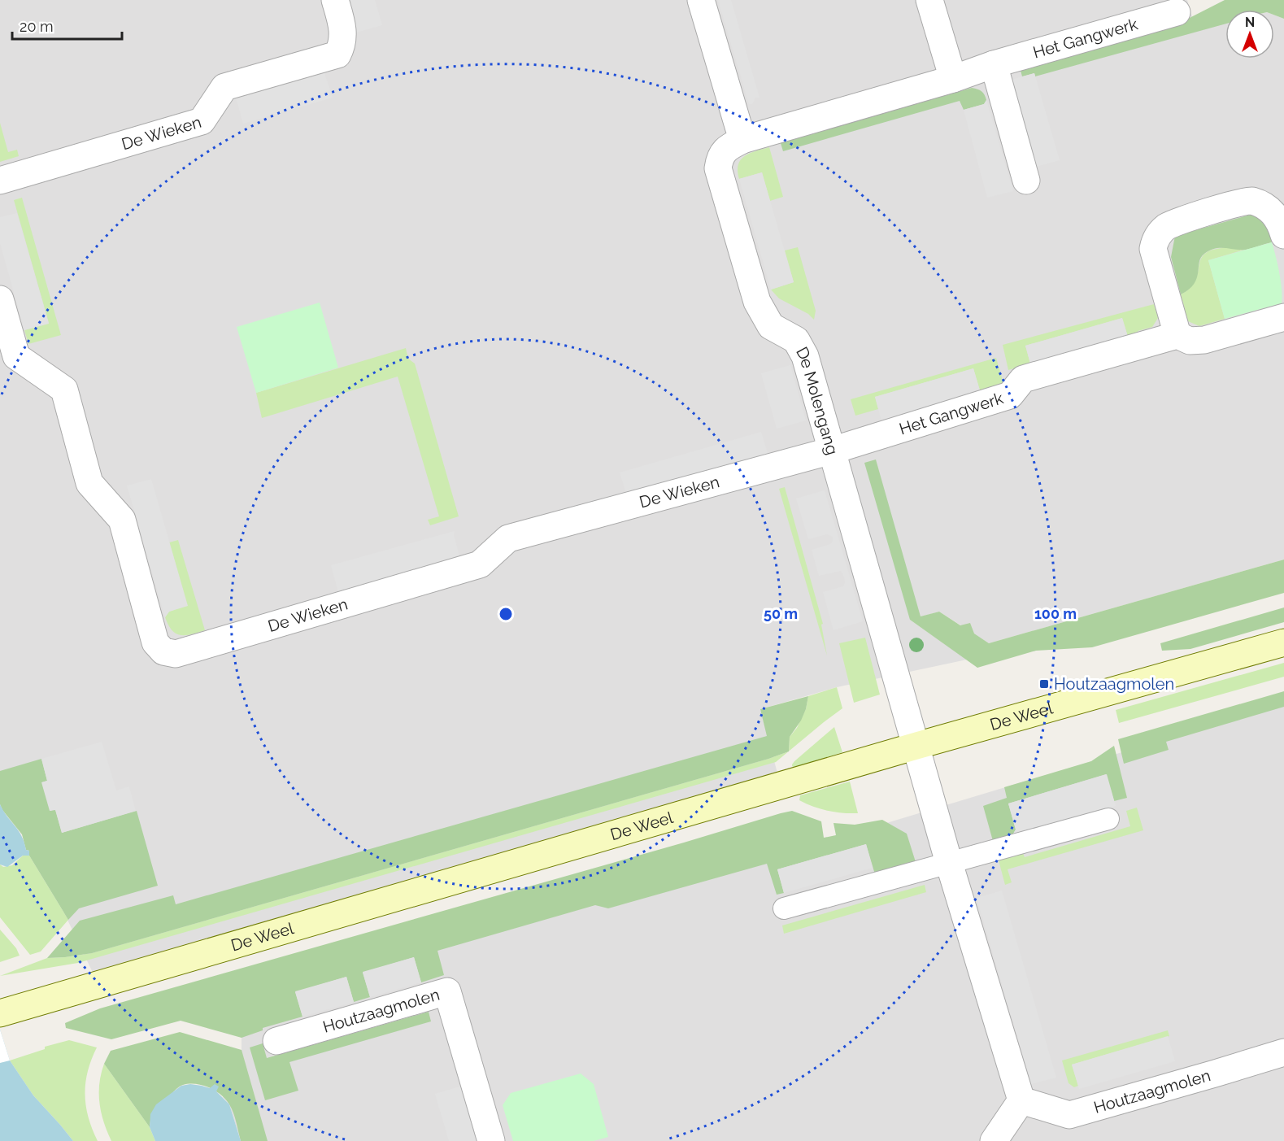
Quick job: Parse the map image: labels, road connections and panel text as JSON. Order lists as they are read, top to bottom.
{
  "streets": {
    "street": [
      "Het Gangwerk",
      "De Wieken",
      "De Molengang",
      "De Weel",
      "Houtzaagmolen"
    ]
  },
  "crossings": [
    ["Het Gangwerk", "De Wieken"],
    ["Het Gangwerk", "De Molengang"],
    ["De Wieken", "De Molengang"],
    ["De Molengang", "De Weel"]
  ],
  "places": {
    "transit": ["Houtzaagmolen"]
  },
  "scale_bar": "20 m",
  "north": "top",
  "rings": ["50 m", "100 m"]
}
